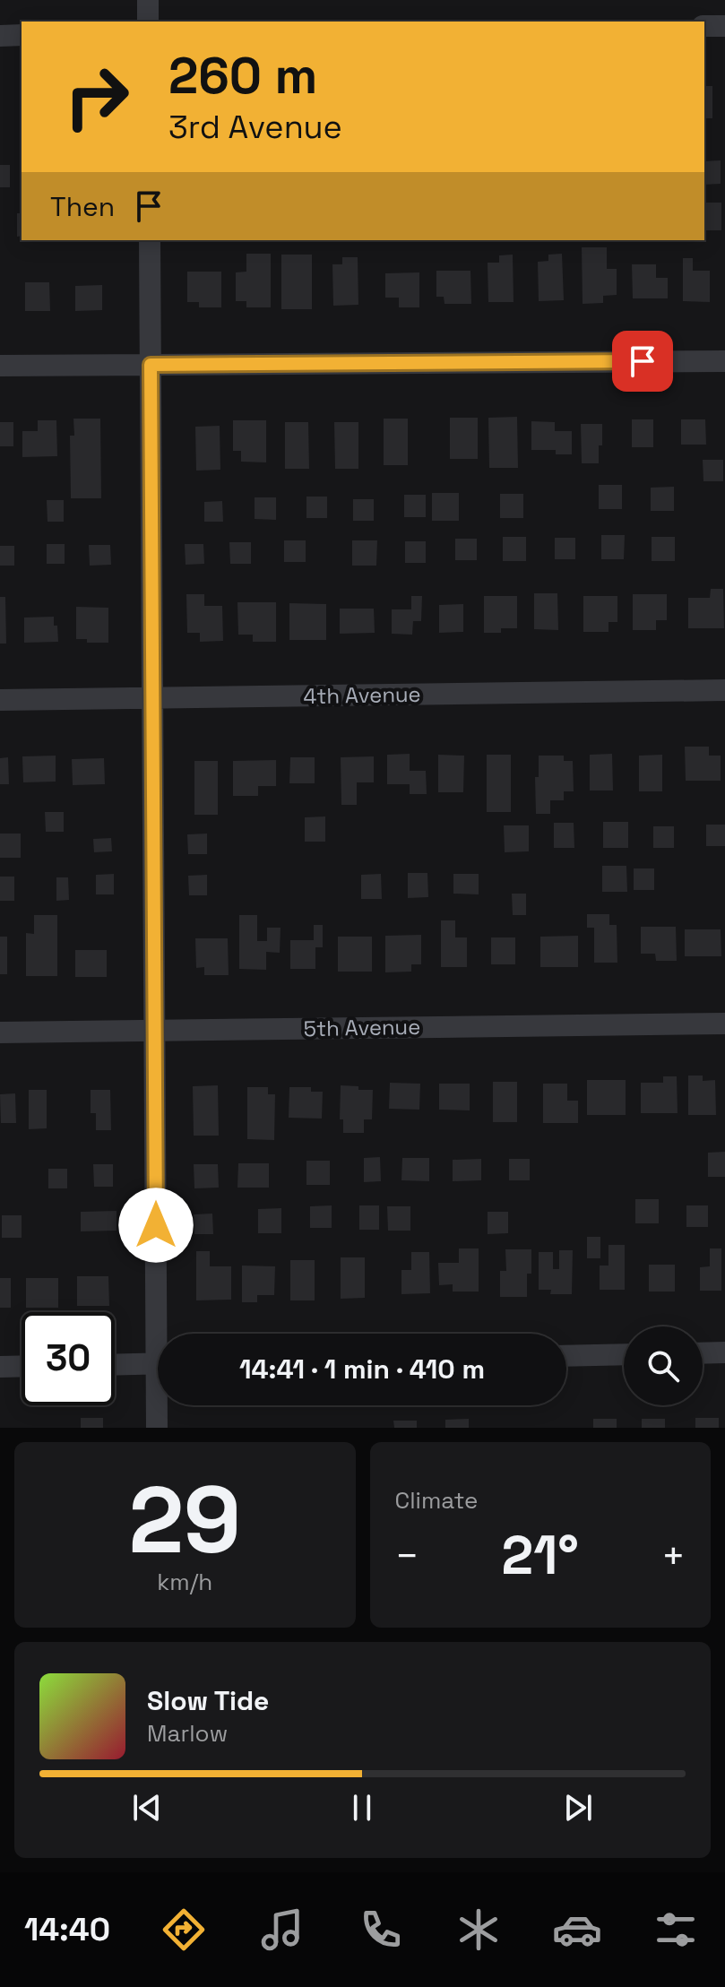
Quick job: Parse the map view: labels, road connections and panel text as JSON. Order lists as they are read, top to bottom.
{
  "streets": {
    "street": ["4th Avenue", "5th Avenue"]
  },
  "page": {
    "turn": ["260 m", "3rd Avenue"],
    "then": "Then",
    "limit": "30",
    "trip": "14:41 · 1 min · 410 m",
    "tile": [
      ["29", "km/h"],
      "Climate"
    ],
    "heat": ["−", "21°", "+"],
    "song": ["Slow Tide", "Marlow"],
    "tabs": "14:40"
  }
}
